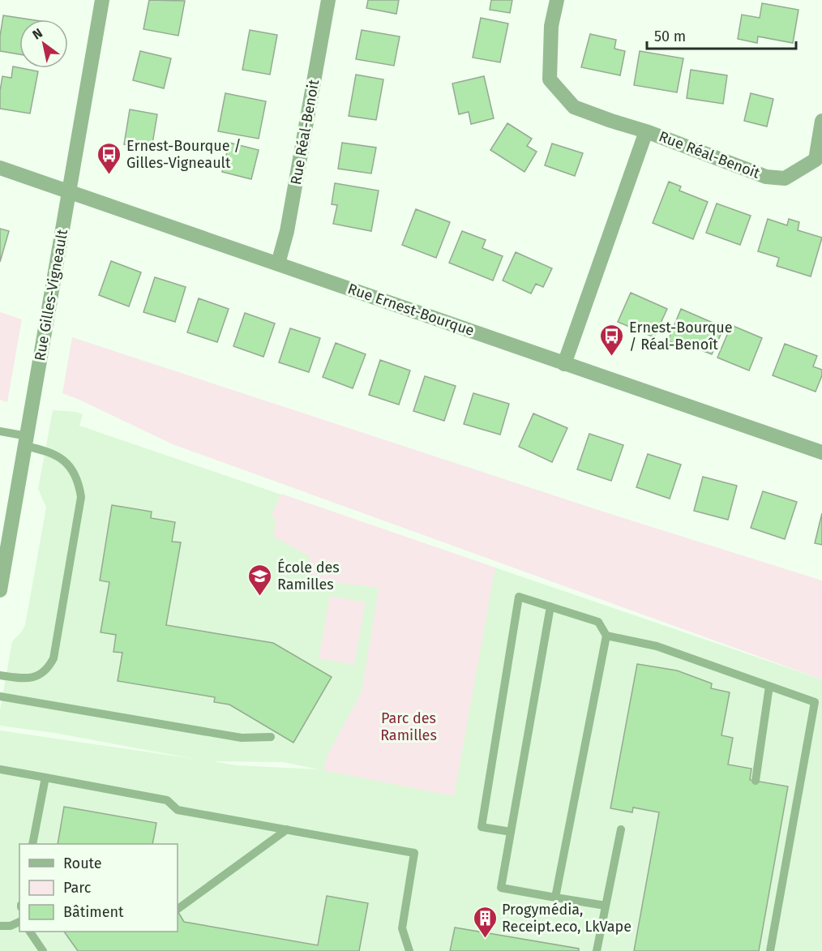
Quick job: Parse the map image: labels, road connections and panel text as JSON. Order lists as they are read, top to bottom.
{
  "streets": {
    "street": ["Rue Réal-Benoit", "Rue Gilles-Vigneault", "Rue Ernest-Bourque"]
  },
  "crossings": [
    ["Rue Réal-Benoit", "Rue Ernest-Bourque"],
    ["Rue Gilles-Vigneault", "Rue Ernest-Bourque"]
  ],
  "parks": ["Parc des Ramilles"],
  "places": {
    "bus stop": ["Ernest-Bourque / Gilles-Vigneault", "Ernest-Bourque / Réal-Benoît"],
    "school or university": ["École des Ramilles"],
    "building": ["Progymédia, Receipt.eco, LkVape"]
  },
  "legend": ["Route", "Parc", "Bâtiment"],
  "scale_bar": "50 m",
  "north": "top left"
}
